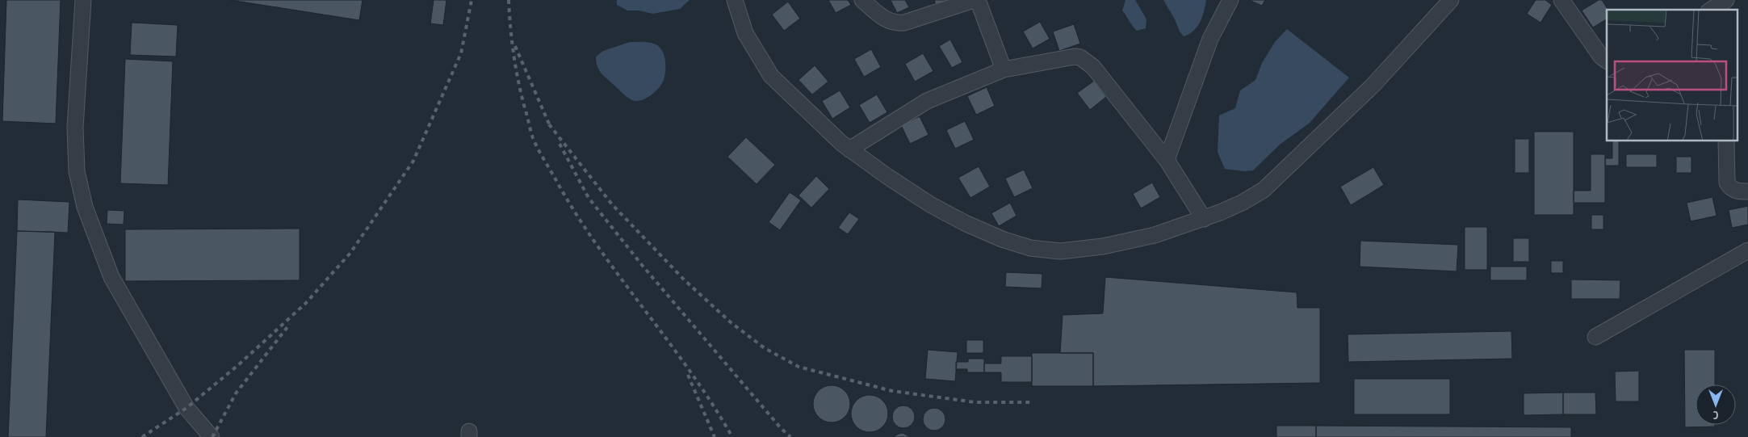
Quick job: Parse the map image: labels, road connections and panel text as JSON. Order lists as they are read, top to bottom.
{
  "north": "bottom"
}
